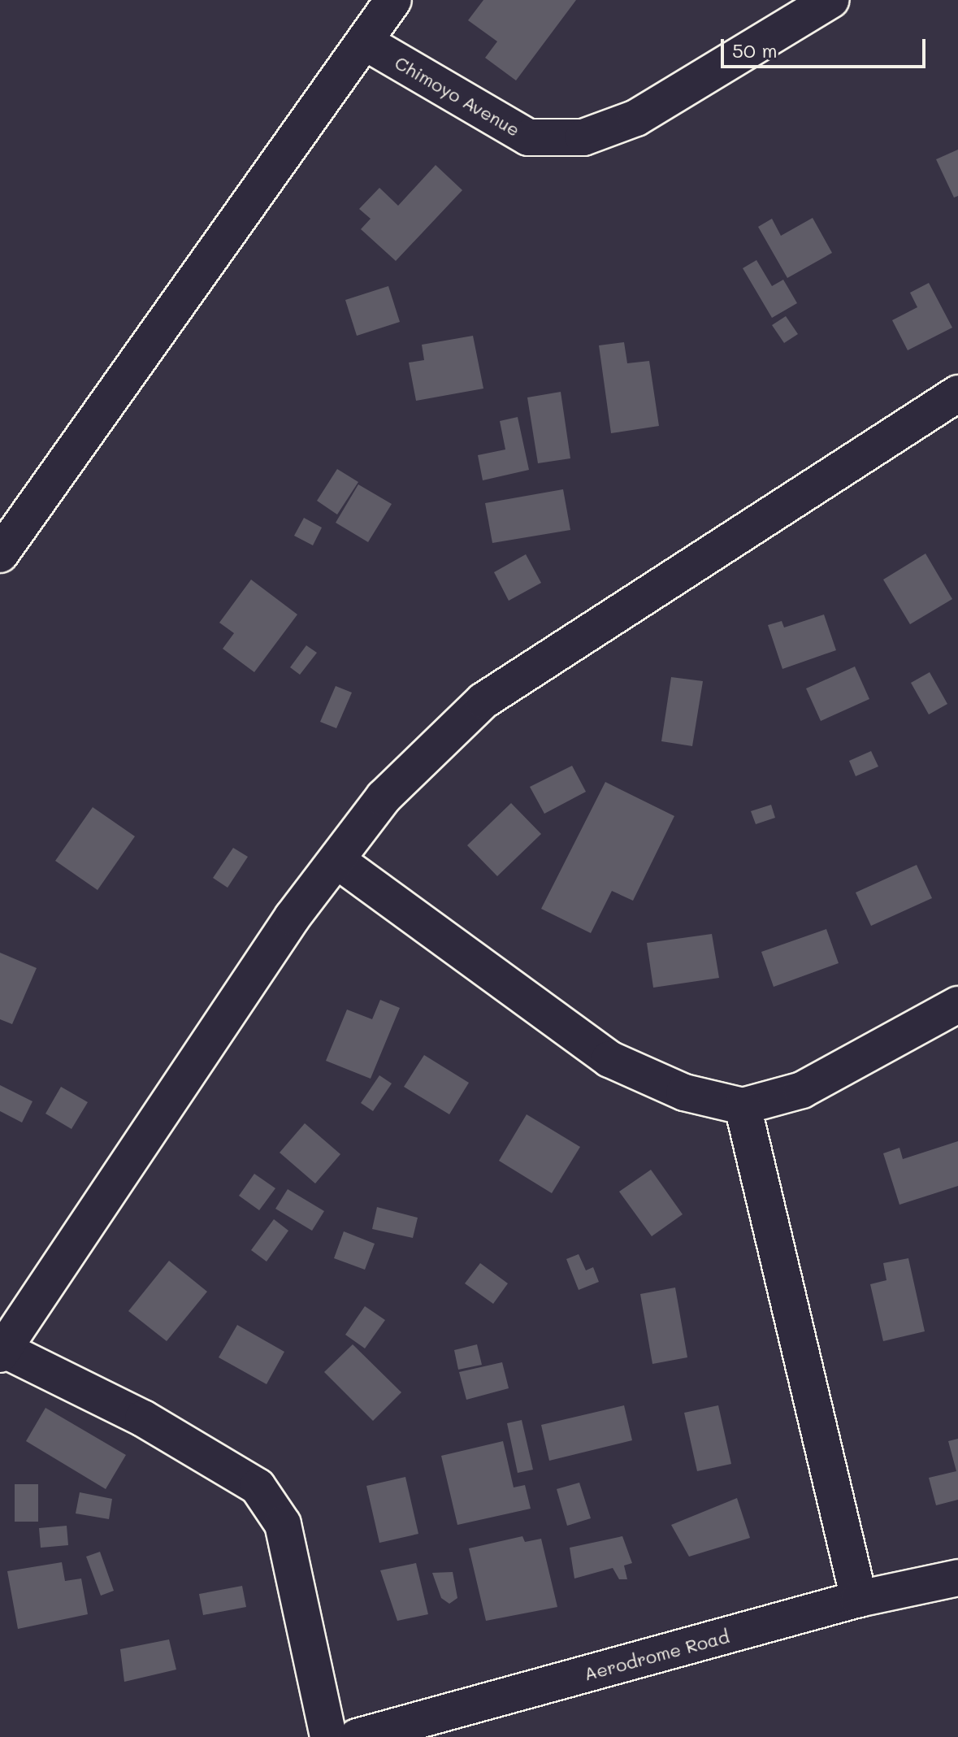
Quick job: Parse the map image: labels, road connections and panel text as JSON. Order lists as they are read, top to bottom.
{
  "streets": {
    "street": ["Chimoyo Avenue", "Aerodrome Road"]
  },
  "scale_bar": "50 m"
}
